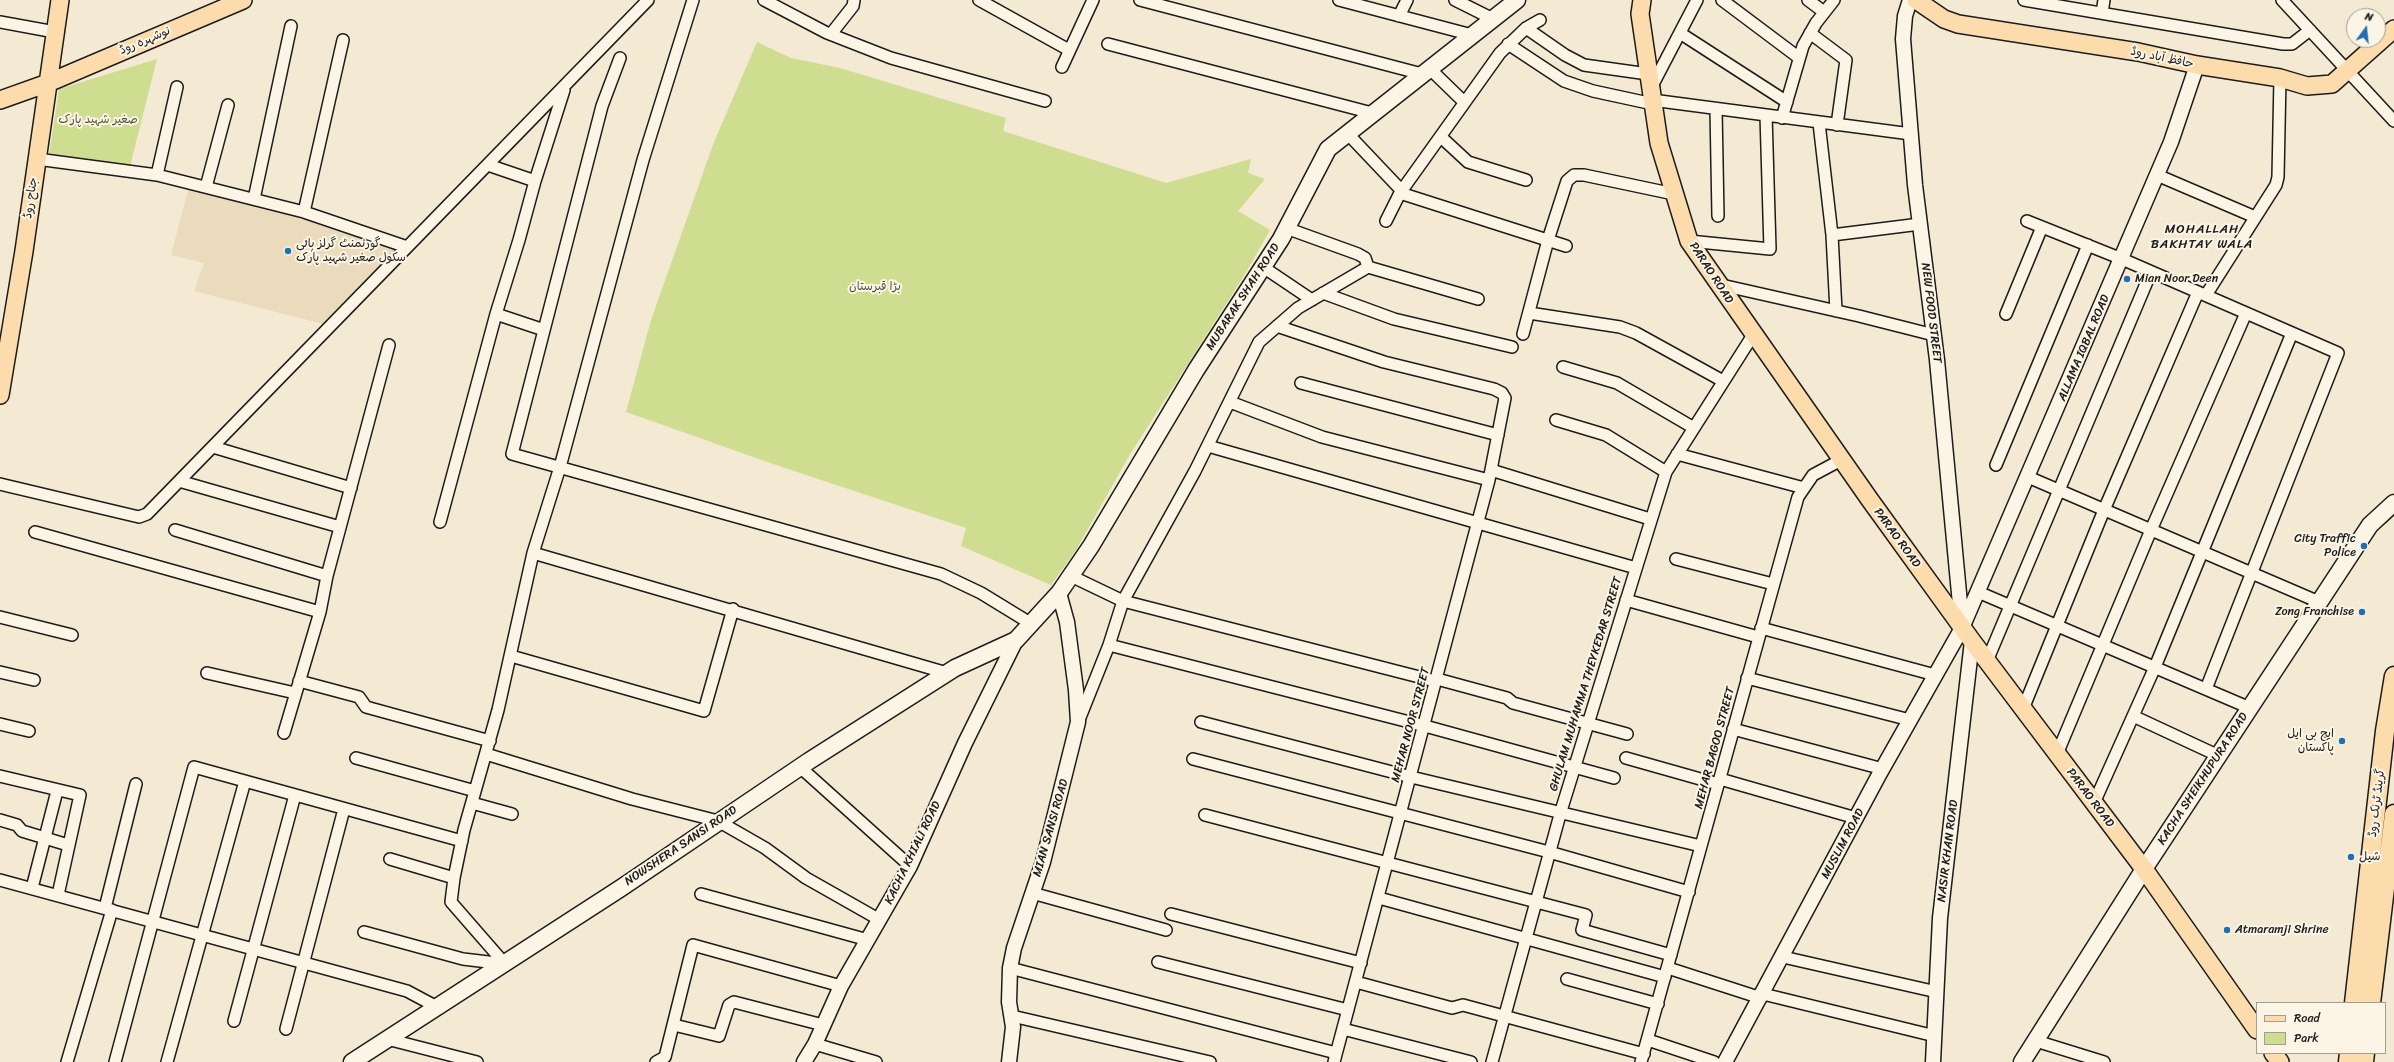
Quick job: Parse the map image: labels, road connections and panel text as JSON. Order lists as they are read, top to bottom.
{
  "streets": {
    "highway": ["گرینڈ ٹرنک روڈ"],
    "main road": [
      "نوشہرہ روڈ",
      "حافظ آباد روڈ",
      "جناح روڈ",
      "PARAO ROAD",
      "MUBARAK SHAH ROAD",
      "KACHA SHEIKHUPURA ROAD",
      "NOWSHERA SANSI ROAD"
    ],
    "street": [
      "NEW FOOD STREET",
      "ALLAMA IQBAL ROAD",
      "GHULAM MUHAMMA THEYKEDAR STREET",
      "MEHAR NOOR STREET",
      "MEHAR BAGOO STREET",
      "MIAN SANSI ROAD",
      "MUSLIM ROAD",
      "NASIR KHAN ROAD",
      "KACHA KHIALI ROAD"
    ]
  },
  "crossings": [
    ["نوشہرہ روڈ", "جناح روڈ"],
    ["حافظ آباد روڈ", "ALLAMA IQBAL ROAD"],
    ["PARAO ROAD", "NEW FOOD STREET"],
    ["PARAO ROAD", "ALLAMA IQBAL ROAD"],
    ["PARAO ROAD", "GHULAM MUHAMMA THEYKEDAR STREET"],
    ["PARAO ROAD", "MEHAR BAGOO STREET"],
    ["PARAO ROAD", "KACHA SHEIKHUPURA ROAD"],
    ["PARAO ROAD", "MUSLIM ROAD"],
    ["PARAO ROAD", "NASIR KHAN ROAD"],
    ["MUBARAK SHAH ROAD", "MIAN SANSI ROAD"],
    ["MUBARAK SHAH ROAD", "NOWSHERA SANSI ROAD"],
    ["MUBARAK SHAH ROAD", "KACHA KHIALI ROAD"],
    ["NEW FOOD STREET", "ALLAMA IQBAL ROAD"],
    ["NEW FOOD STREET", "MUSLIM ROAD"],
    ["ALLAMA IQBAL ROAD", "MUSLIM ROAD"],
    ["NOWSHERA SANSI ROAD", "KACHA KHIALI ROAD"]
  ],
  "districts": ["MOHALLAH BAKHTAY WALA"],
  "parks": ["صغیر شہید پارک", "بڑا قبرستان"],
  "places": [
    "گورنمنٹ گرلز ہائی سکول صغیر شہید پارک",
    "Mian Noor Deen",
    "City Traffic Police",
    "Zong Franchise",
    "ایچ بی ایل پاکستان",
    "شیل",
    "Atmaramji Shrine"
  ],
  "legend": ["Road", "Park"],
  "north": "top"
}
